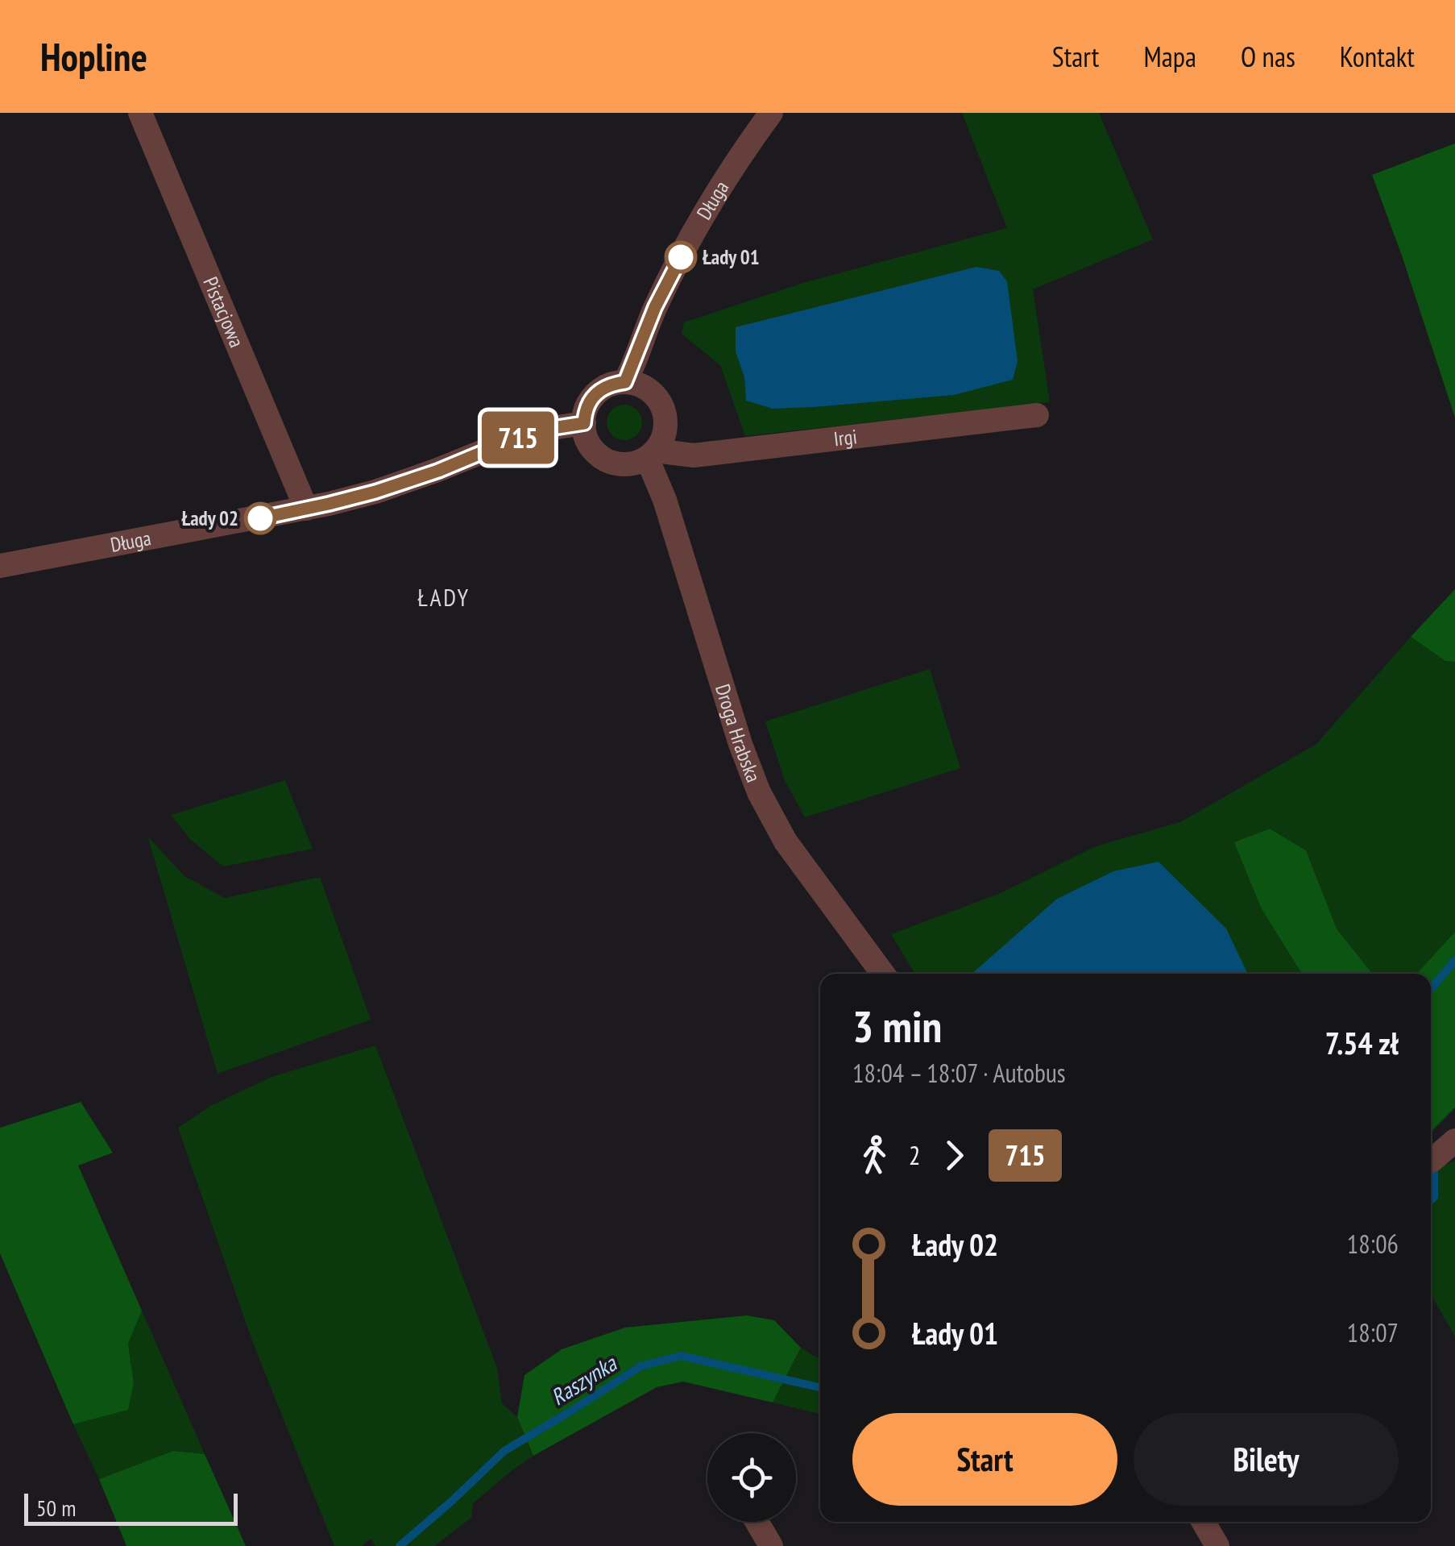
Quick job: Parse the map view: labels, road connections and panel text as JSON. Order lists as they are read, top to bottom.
{
  "streets": {
    "street": [
      "Długa",
      "Pistacjowa",
      "Irgi",
      "Droga Hrabska"
    ]
  },
  "crossings": [
    ["Długa", "Pistacjowa"],
    ["Długa", "Irgi"],
    ["Długa", "Droga Hrabska"],
    ["Irgi", "Droga Hrabska"]
  ],
  "districts": ["ŁADY"],
  "water": ["Raszynka"],
  "places": ["Łady 01", "Łady 02"],
  "lines": ["bus line 715"],
  "scale_bar": "50 m",
  "page": {
    "header": "Hopline",
    "nav": [
      "Start",
      "Mapa",
      "O nas",
      "Kontakt"
    ],
    "on_map": "715",
    "heading": ["3 min", "18:04 – 18:07 · Autobus", "7.54 zł"],
    "legs": ["2", "715"],
    "list": [
      {
        "name": "Łady 02",
        "value": "18:06"
      },
      {
        "name": "Łady 01",
        "value": "18:07"
      }
    ],
    "buttons": ["Start", "Bilety"],
    "scale": "50 m"
  }
}
